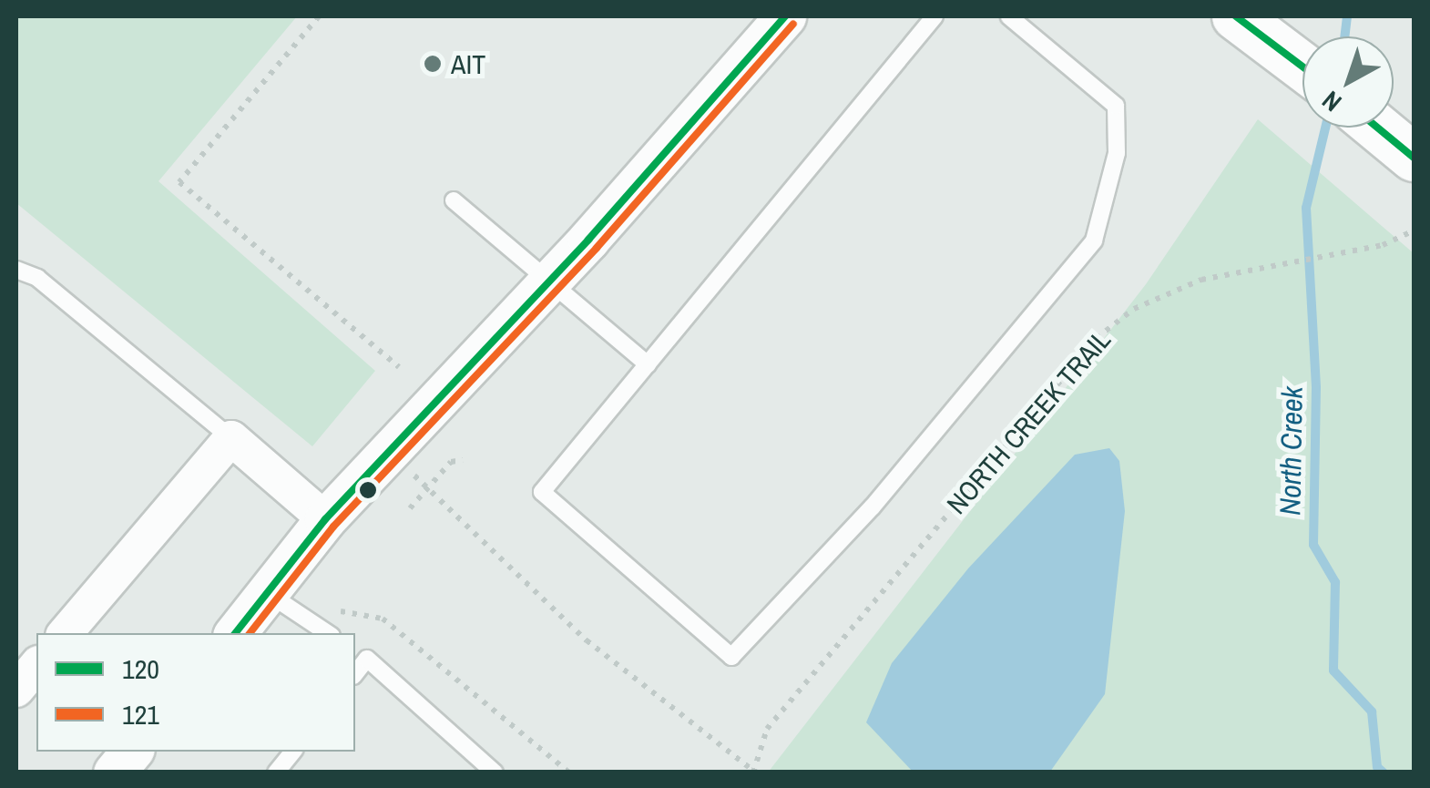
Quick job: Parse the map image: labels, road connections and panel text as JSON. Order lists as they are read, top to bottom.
{
  "streets": {
    "path": ["NORTH CREEK TRAIL"]
  },
  "water": ["North Creek"],
  "places": ["AIT"],
  "lines": ["transit line 120", "transit line 121"],
  "legend": ["120", "121"],
  "north": "bottom left"
}
